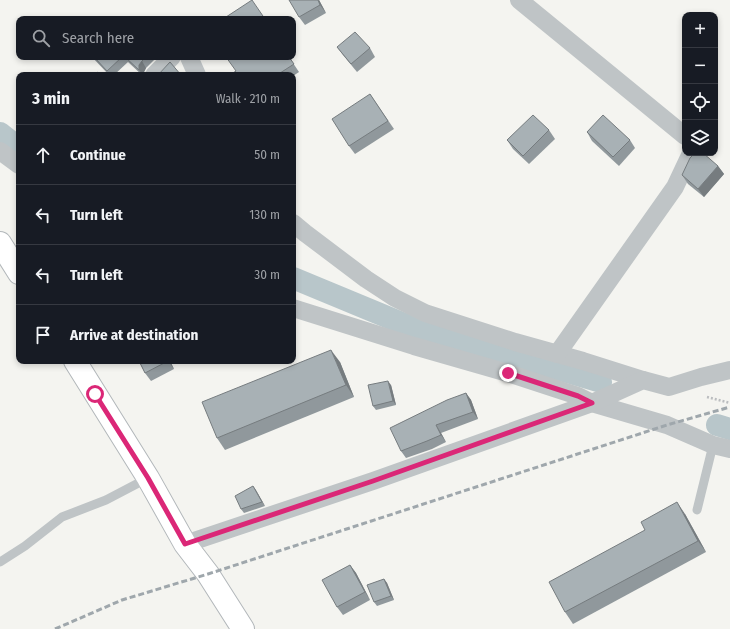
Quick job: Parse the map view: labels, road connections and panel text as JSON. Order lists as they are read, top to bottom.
{
  "page": {
    "map_buttons": ["+", "−"],
    "search": "Search here",
    "heading": ["3 min", "Walk · 210 m"],
    "list": [
      ["Continue", "50 m"],
      ["Turn left", "130 m"],
      ["Turn left", "30 m"],
      "Arrive at destination"
    ]
  }
}
